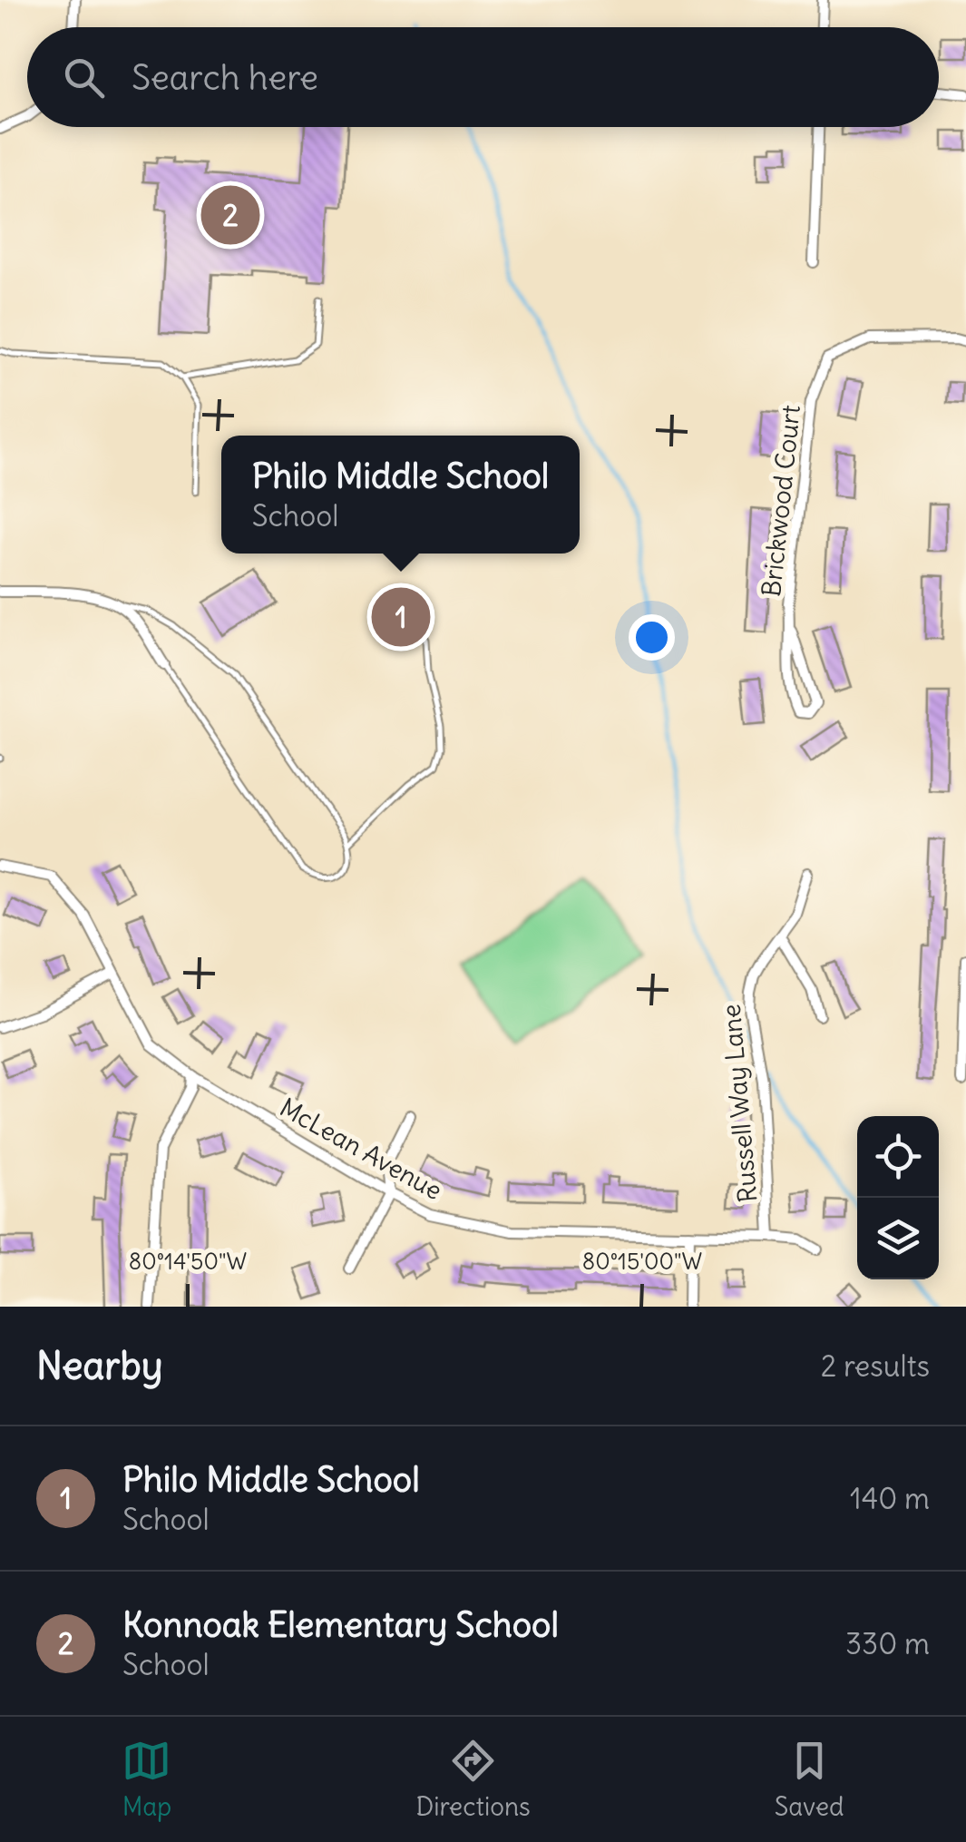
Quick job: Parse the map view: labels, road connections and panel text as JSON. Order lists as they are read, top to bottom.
{
  "streets": {
    "street": ["Brickwood Court", "Russell Way Lane", "McLean Avenue"]
  },
  "crossings": [
    ["Russell Way Lane", "McLean Avenue"]
  ],
  "page": {
    "search": "Search here",
    "pins": ["2", "1"],
    "popup": ["Philo Middle School", "School"],
    "heading": ["Nearby", "2 results"],
    "list": [
      {
        "mark": "1",
        "name": "Philo Middle School",
        "note": "School",
        "value": "140 m"
      },
      {
        "mark": "2",
        "name": "Konnoak Elementary School",
        "note": "School",
        "value": "330 m"
      }
    ],
    "nav": ["Map", "Directions", "Saved"]
  },
  "coordinates": ["80°14'50\"W", "80°15'00\"W"]
}
